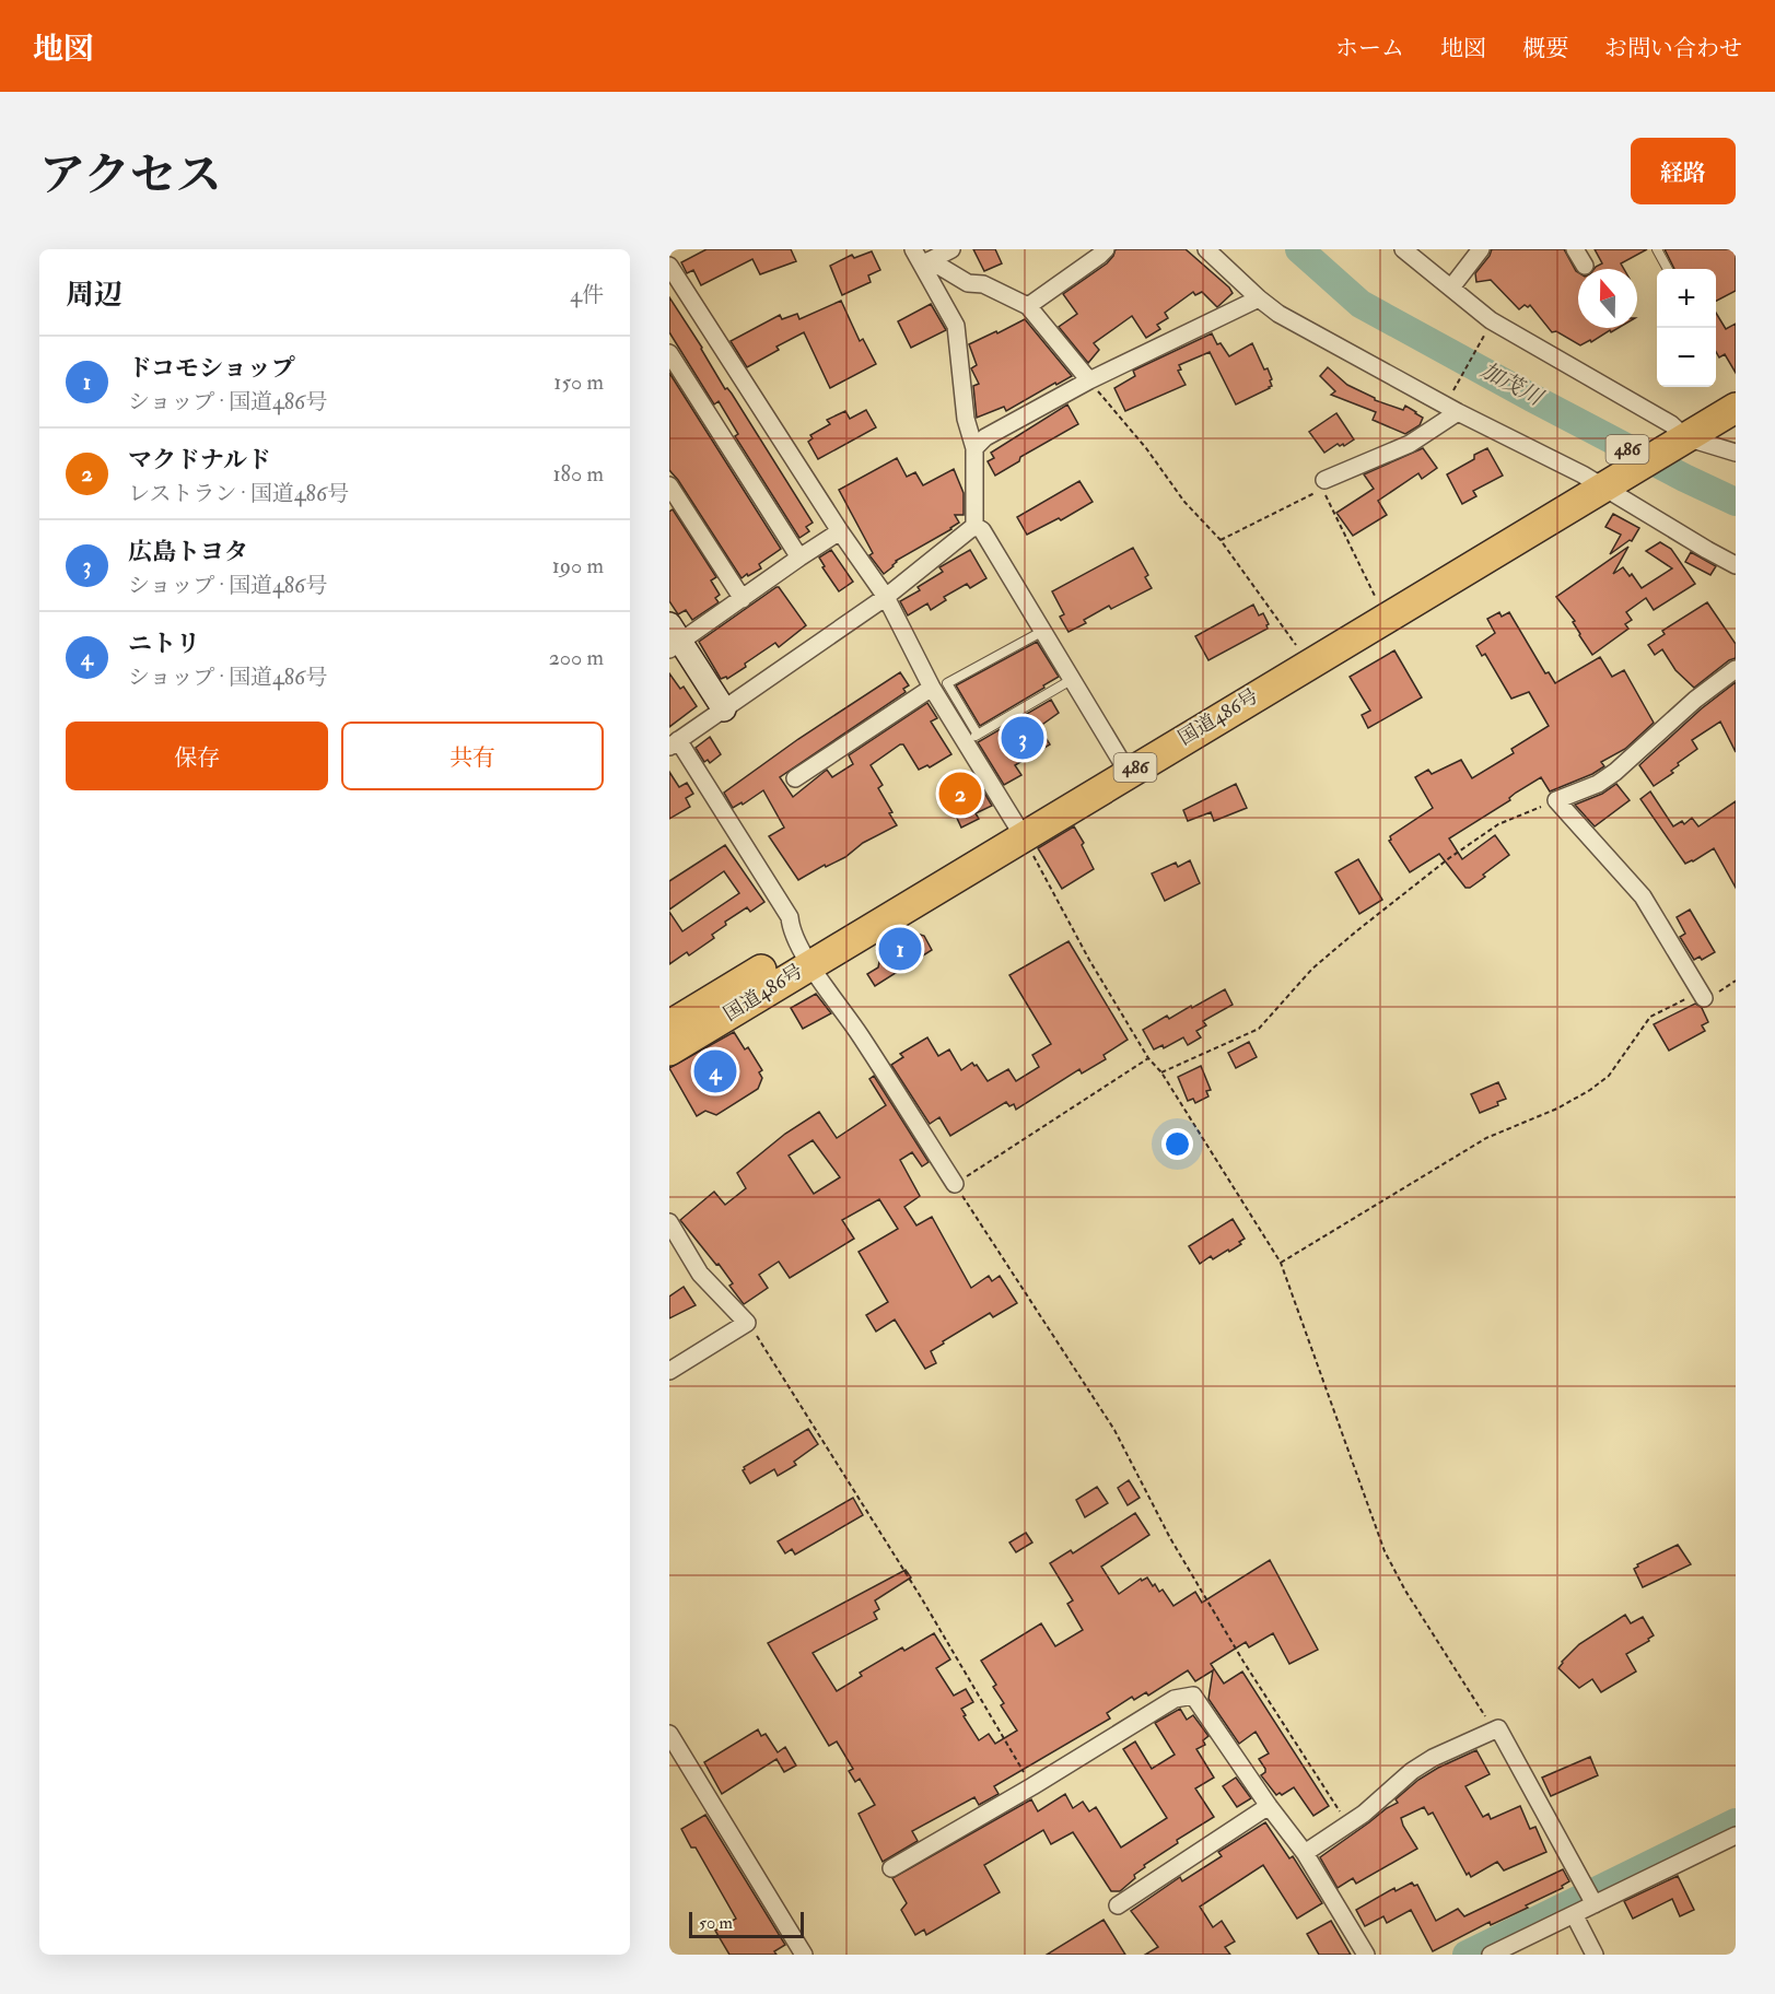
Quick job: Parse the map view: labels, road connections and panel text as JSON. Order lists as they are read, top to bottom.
{
  "streets": {
    "highway": ["486", "国道486号"]
  },
  "water": ["加茂川"],
  "scale_bar": "50 m",
  "north": "top",
  "page": {
    "header": "地図",
    "nav": [
      "ホーム",
      "地図",
      "概要",
      "お問い合わせ"
    ],
    "title": "アクセス",
    "buttons": [
      "経路",
      ["保存", "共有"]
    ],
    "heading": ["周辺", "4件"],
    "map_buttons": ["+", "−"],
    "list": [
      {
        "mark": "1",
        "name": "ドコモショップ",
        "note": "ショップ · 国道486号",
        "value": "150 m"
      },
      {
        "mark": "2",
        "name": "マクドナルド",
        "note": "レストラン · 国道486号",
        "value": "180 m"
      },
      {
        "mark": "3",
        "name": "広島トヨタ",
        "note": "ショップ · 国道486号",
        "value": "190 m"
      },
      {
        "mark": "4",
        "name": "ニトリ",
        "note": "ショップ · 国道486号",
        "value": "200 m"
      }
    ],
    "pins": [
      "3",
      "2",
      "1",
      "4"
    ],
    "scale": "50 m"
  }
}
